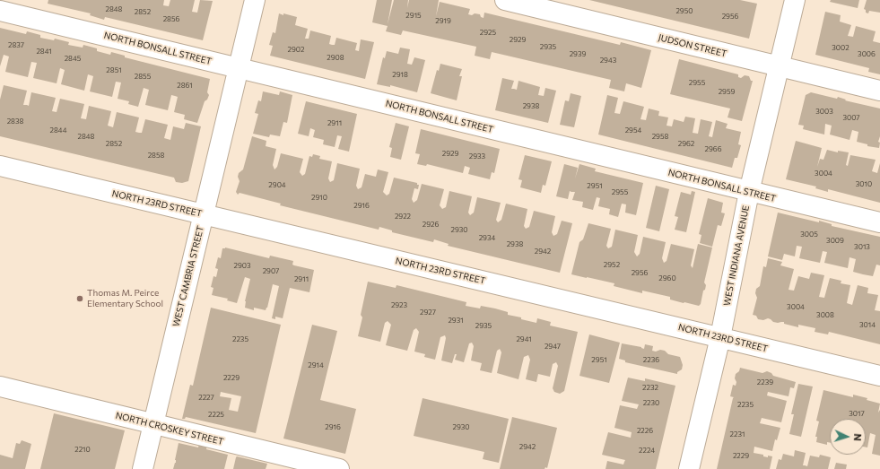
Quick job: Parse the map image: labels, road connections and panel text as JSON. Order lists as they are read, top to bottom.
{
  "streets": {
    "street": [
      "JUDSON STREET",
      "NORTH BONSALL STREET",
      "NORTH 23RD STREET",
      "WEST INDIANA AVENUE",
      "WEST CAMBRIA STREET",
      "NORTH CROSKEY STREET"
    ]
  },
  "crossings": [
    ["JUDSON STREET", "WEST INDIANA AVENUE"],
    ["NORTH BONSALL STREET", "WEST INDIANA AVENUE"],
    ["NORTH BONSALL STREET", "WEST CAMBRIA STREET"],
    ["NORTH 23RD STREET", "WEST INDIANA AVENUE"],
    ["NORTH 23RD STREET", "WEST CAMBRIA STREET"],
    ["WEST CAMBRIA STREET", "NORTH CROSKEY STREET"]
  ],
  "places": ["Thomas M. Peirce Elementary School"],
  "house_numbers": [
    "2848",
    "2950",
    "2852",
    "2915",
    "2956",
    "2856",
    "2919",
    "2925",
    "2929",
    "2837",
    "2935",
    "3002",
    "2902",
    "2841",
    "2939",
    "3006",
    "2908",
    "2845",
    "2943",
    "2851",
    "2918",
    "2855",
    "2955",
    "2861",
    "2959",
    "2938",
    "3003",
    "3007",
    "2838",
    "2911",
    "2844",
    "2954",
    "2848",
    "2958",
    "2852",
    "2962",
    "2966",
    "2929",
    "2858",
    "2933",
    "3004",
    "3010",
    "2904",
    "2951",
    "2955",
    "2910",
    "2916",
    "2922",
    "2926",
    "2930",
    "3005",
    "2934",
    "3009",
    "2938",
    "3013",
    "2942",
    "2952",
    "2903",
    "2907",
    "2956",
    "2960",
    "2911",
    "2923",
    "3004",
    "2927",
    "3008",
    "2931",
    "3014",
    "2935",
    "2235",
    "2941",
    "2947",
    "2951",
    "2236",
    "2914",
    "2229",
    "2239",
    "2232",
    "2227",
    "2230",
    "2235",
    "3017",
    "2225",
    "2916",
    "2930",
    "2226",
    "2231",
    "2942",
    "2210",
    "2224",
    "2229"
  ],
  "north": "right"
}
